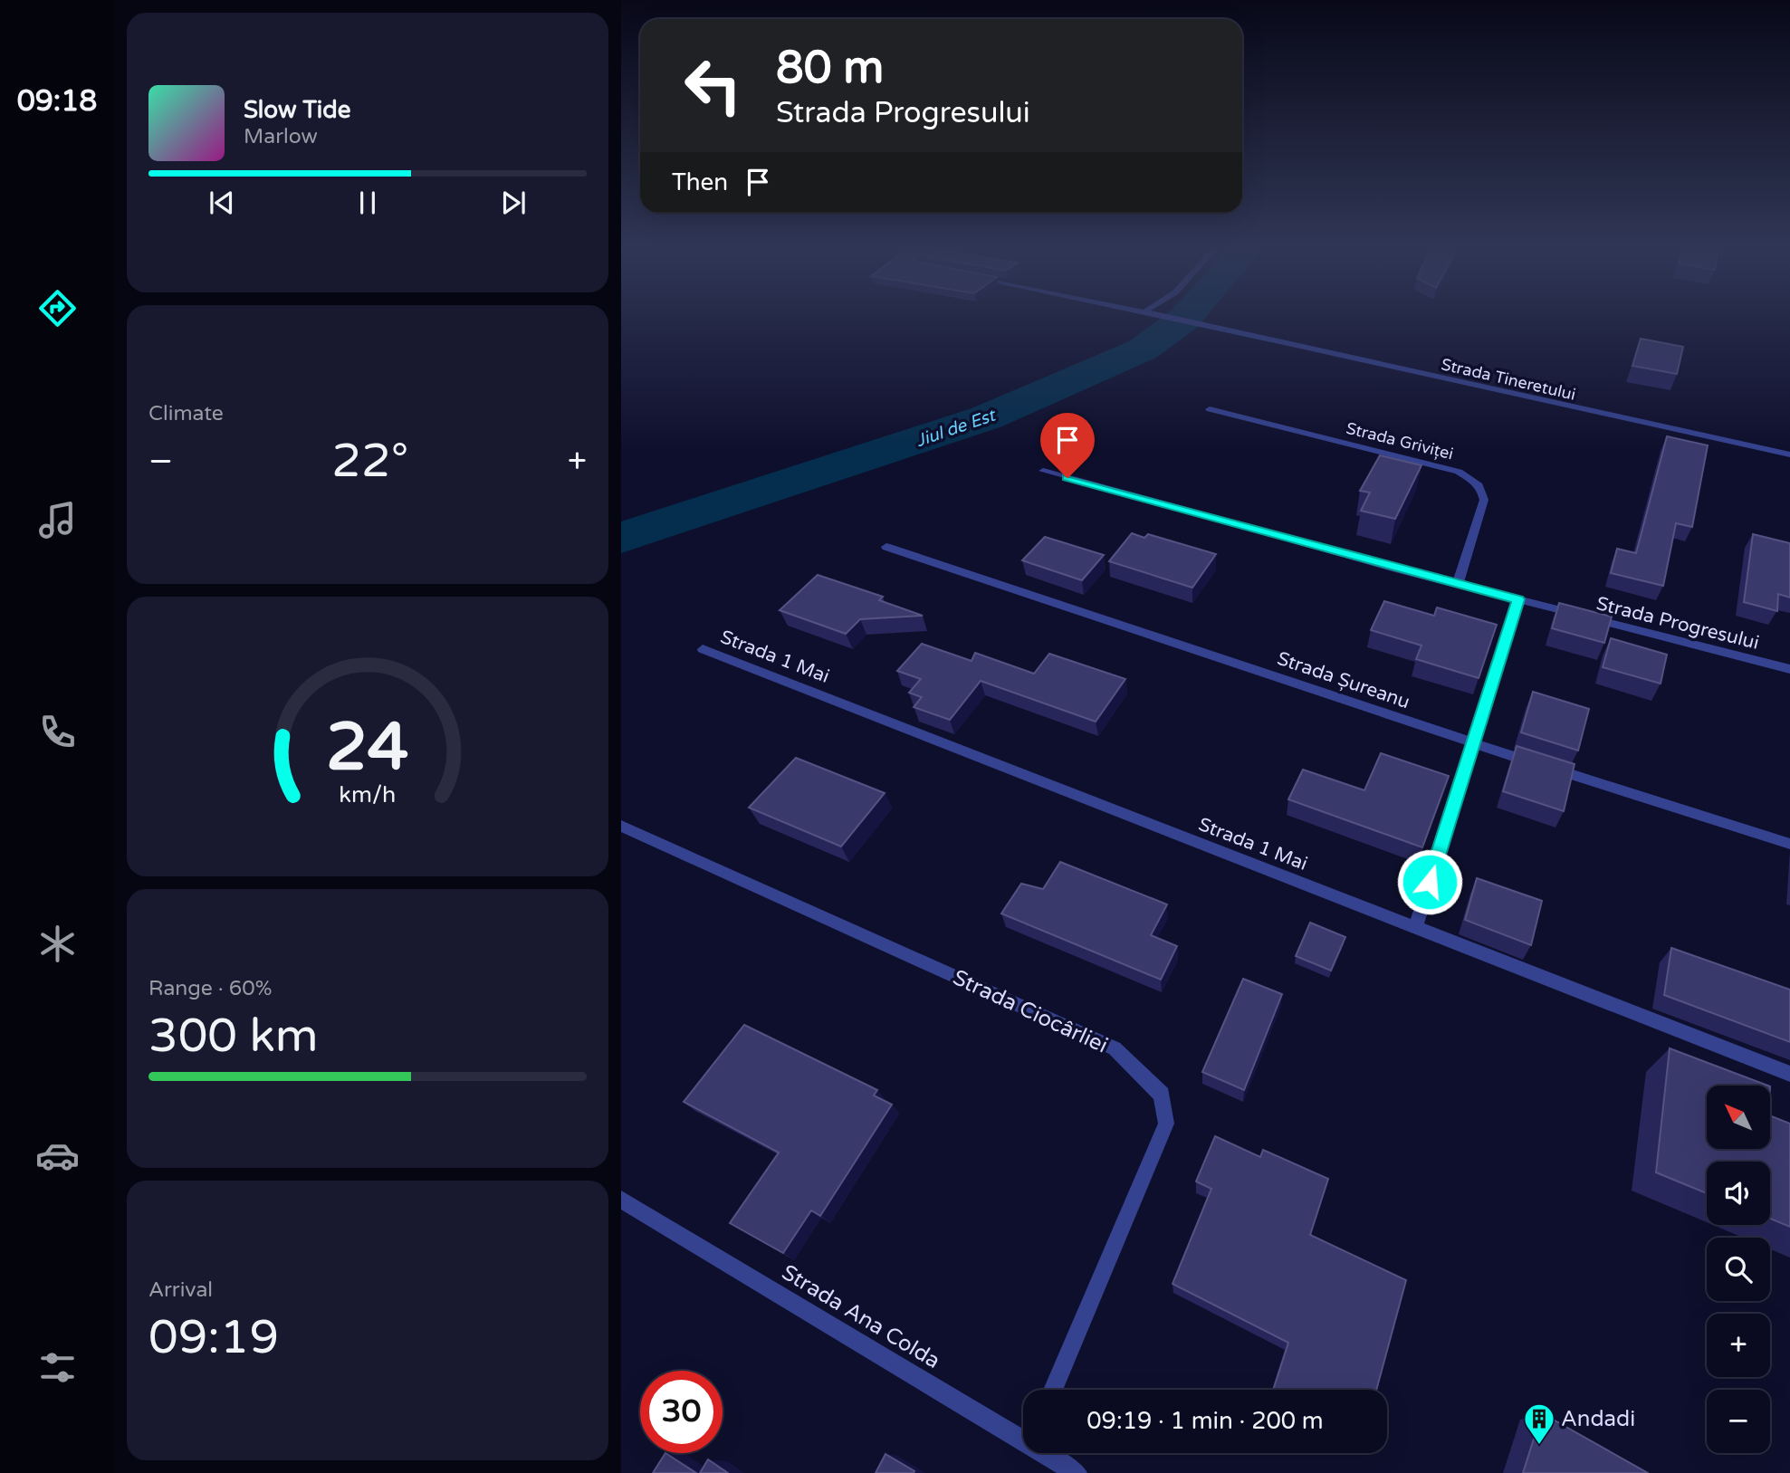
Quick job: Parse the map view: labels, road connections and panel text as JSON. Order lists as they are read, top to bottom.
{
  "streets": {
    "street": [
      "Strada Tineretului",
      "Strada Griviței",
      "Strada Progresului",
      "Strada 1 Mai",
      "Strada Șureanu",
      "Strada Ciocârliei",
      "Strada Ana Colda"
    ]
  },
  "crossings": [
    ["Strada Griviței", "Strada Progresului"]
  ],
  "water": ["Jiul de Est"],
  "places": {
    "building": ["Andadi"]
  },
  "north": "top left",
  "page": {
    "tabs": "09:18",
    "turn": ["80 m", "Strada Progresului"],
    "song": ["Slow Tide", "Marlow"],
    "then": "Then",
    "tile": [
      "Climate",
      ["Range · 60%", "300 km"],
      ["Arrival", "09:19"]
    ],
    "heat": ["−", "22°", "+"],
    "map_buttons": ["+", "−"],
    "limit": "30",
    "trip": "09:19 · 1 min · 200 m",
    "gauge": ["24", "km/h"]
  }
}
